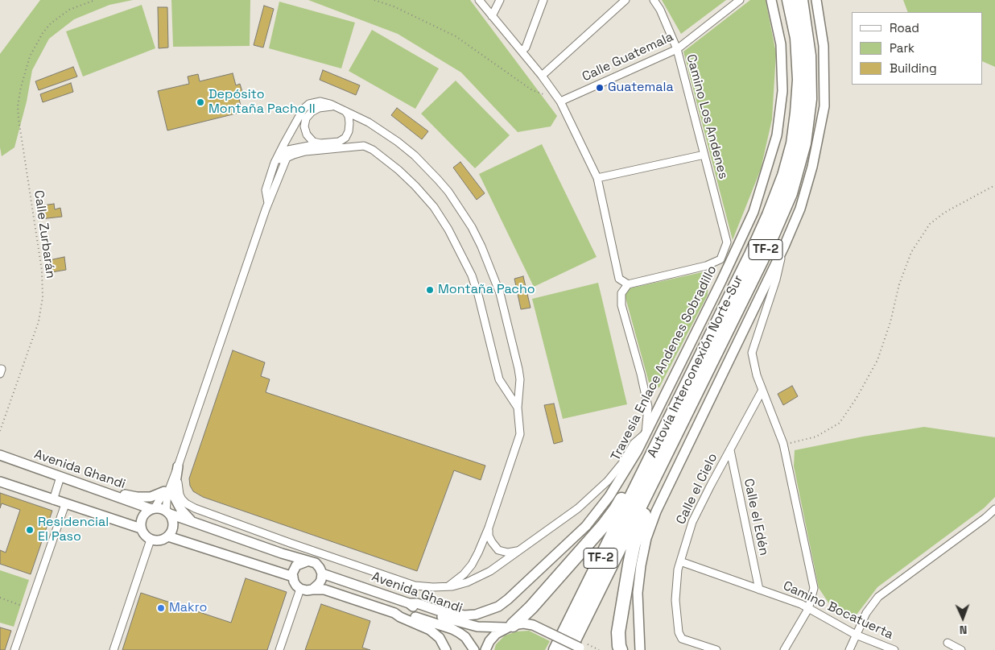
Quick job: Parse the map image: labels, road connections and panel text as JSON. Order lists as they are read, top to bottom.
{
  "streets": {
    "highway": ["TF-2", "Autovía Interconexión Norte-Sur"],
    "street": [
      "Calle Guatemala",
      "Camino Los Andenes",
      "Travesía Enlace Andenes Sobradillo",
      "Avenida Ghandi",
      "Calle el Cielo",
      "Calle el Edén",
      "Camino Bocatuerta"
    ],
    "path": ["Calle Zurbarán"]
  },
  "crossings": [
    ["Calle Guatemala", "Camino Los Andenes"],
    ["Travesía Enlace Andenes Sobradillo", "Avenida Ghandi"],
    ["Autovía Interconexión Norte-Sur", "Avenida Ghandi"],
    ["Calle el Cielo", "Calle el Edén"],
    ["Calle el Cielo", "Camino Bocatuerta"],
    ["Calle el Edén", "Camino Bocatuerta"]
  ],
  "places": [
    "Guatemala",
    "Depósito Montaña Pacho II",
    "Montaña Pacho",
    "Residencial El Paso",
    "Makro"
  ],
  "legend": ["Road", "Park", "Building"],
  "north": "bottom"
}
